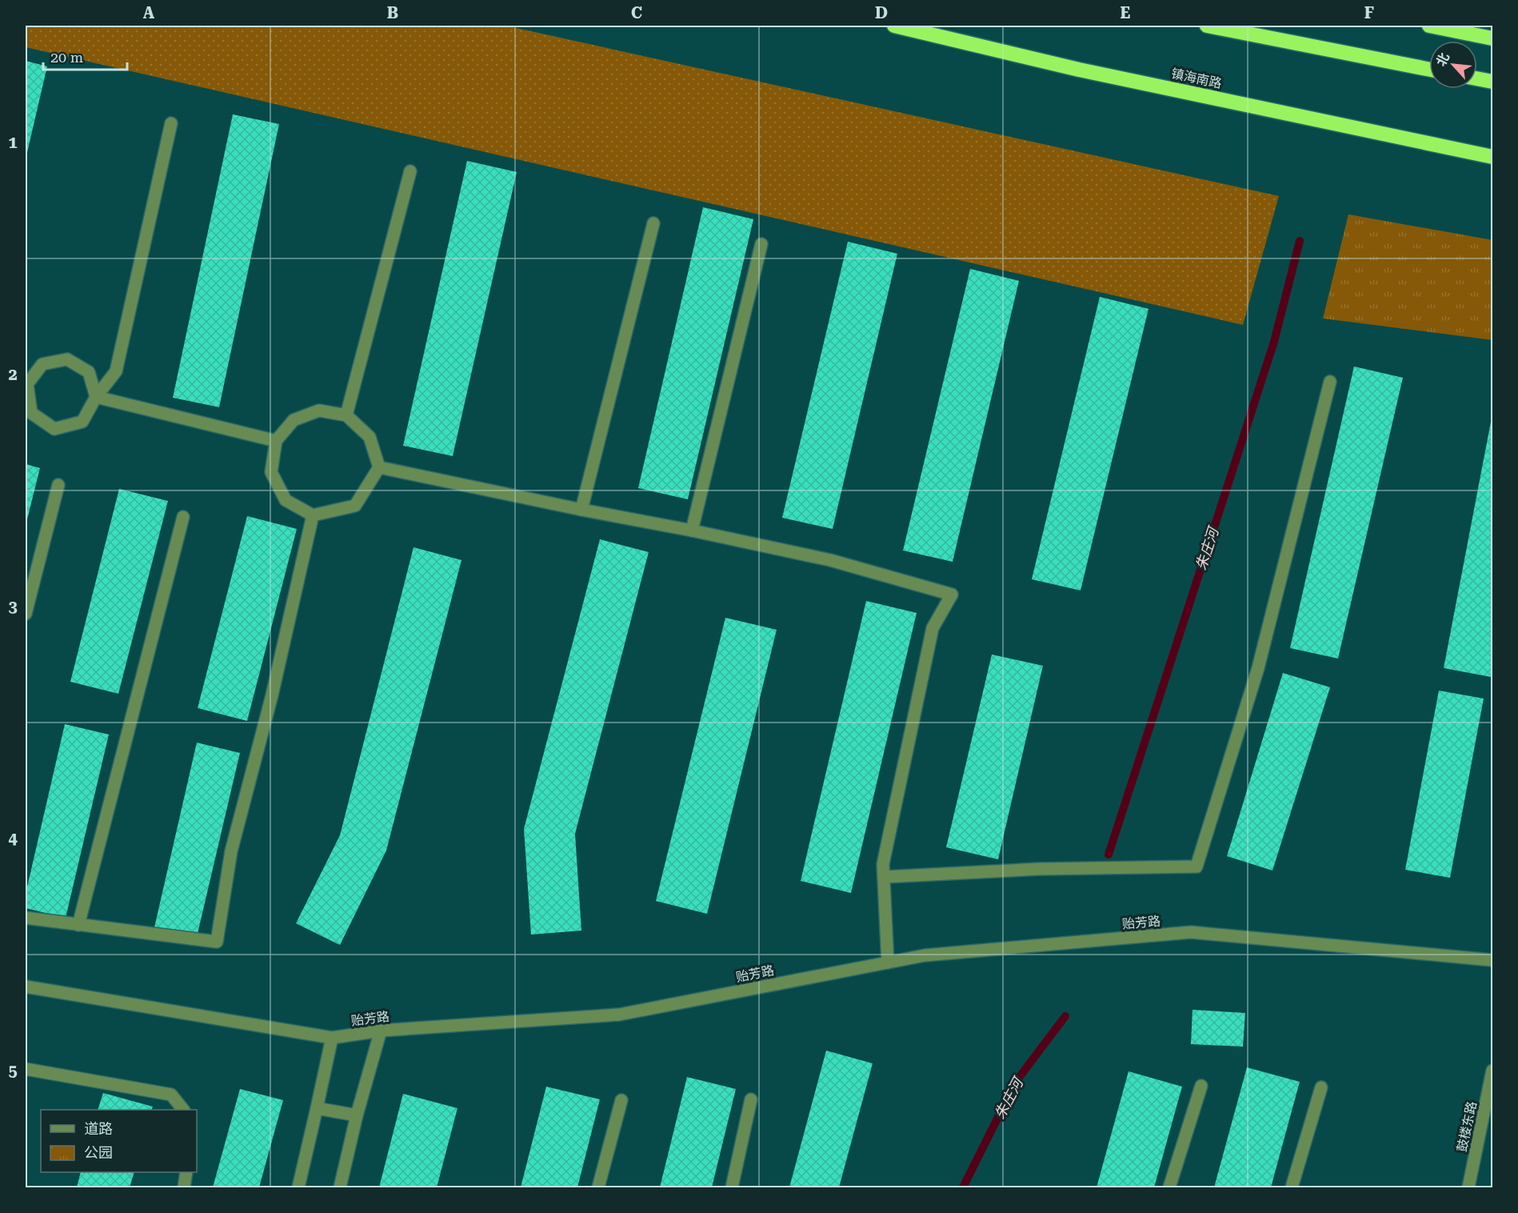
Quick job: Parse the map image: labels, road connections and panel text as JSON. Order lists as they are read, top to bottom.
{
  "streets": {
    "highway": ["镇海南路"],
    "street": ["贻芳路", "鼓楼东路"]
  },
  "water": ["朱庄河"],
  "legend": ["道路", "公园"],
  "scale_bar": "20 m",
  "north": "top left",
  "grid": {
    "columns": [
      "A",
      "B",
      "C",
      "D",
      "E",
      "F"
    ],
    "rows": [
      "1",
      "2",
      "3",
      "4",
      "5"
    ]
  }
}
